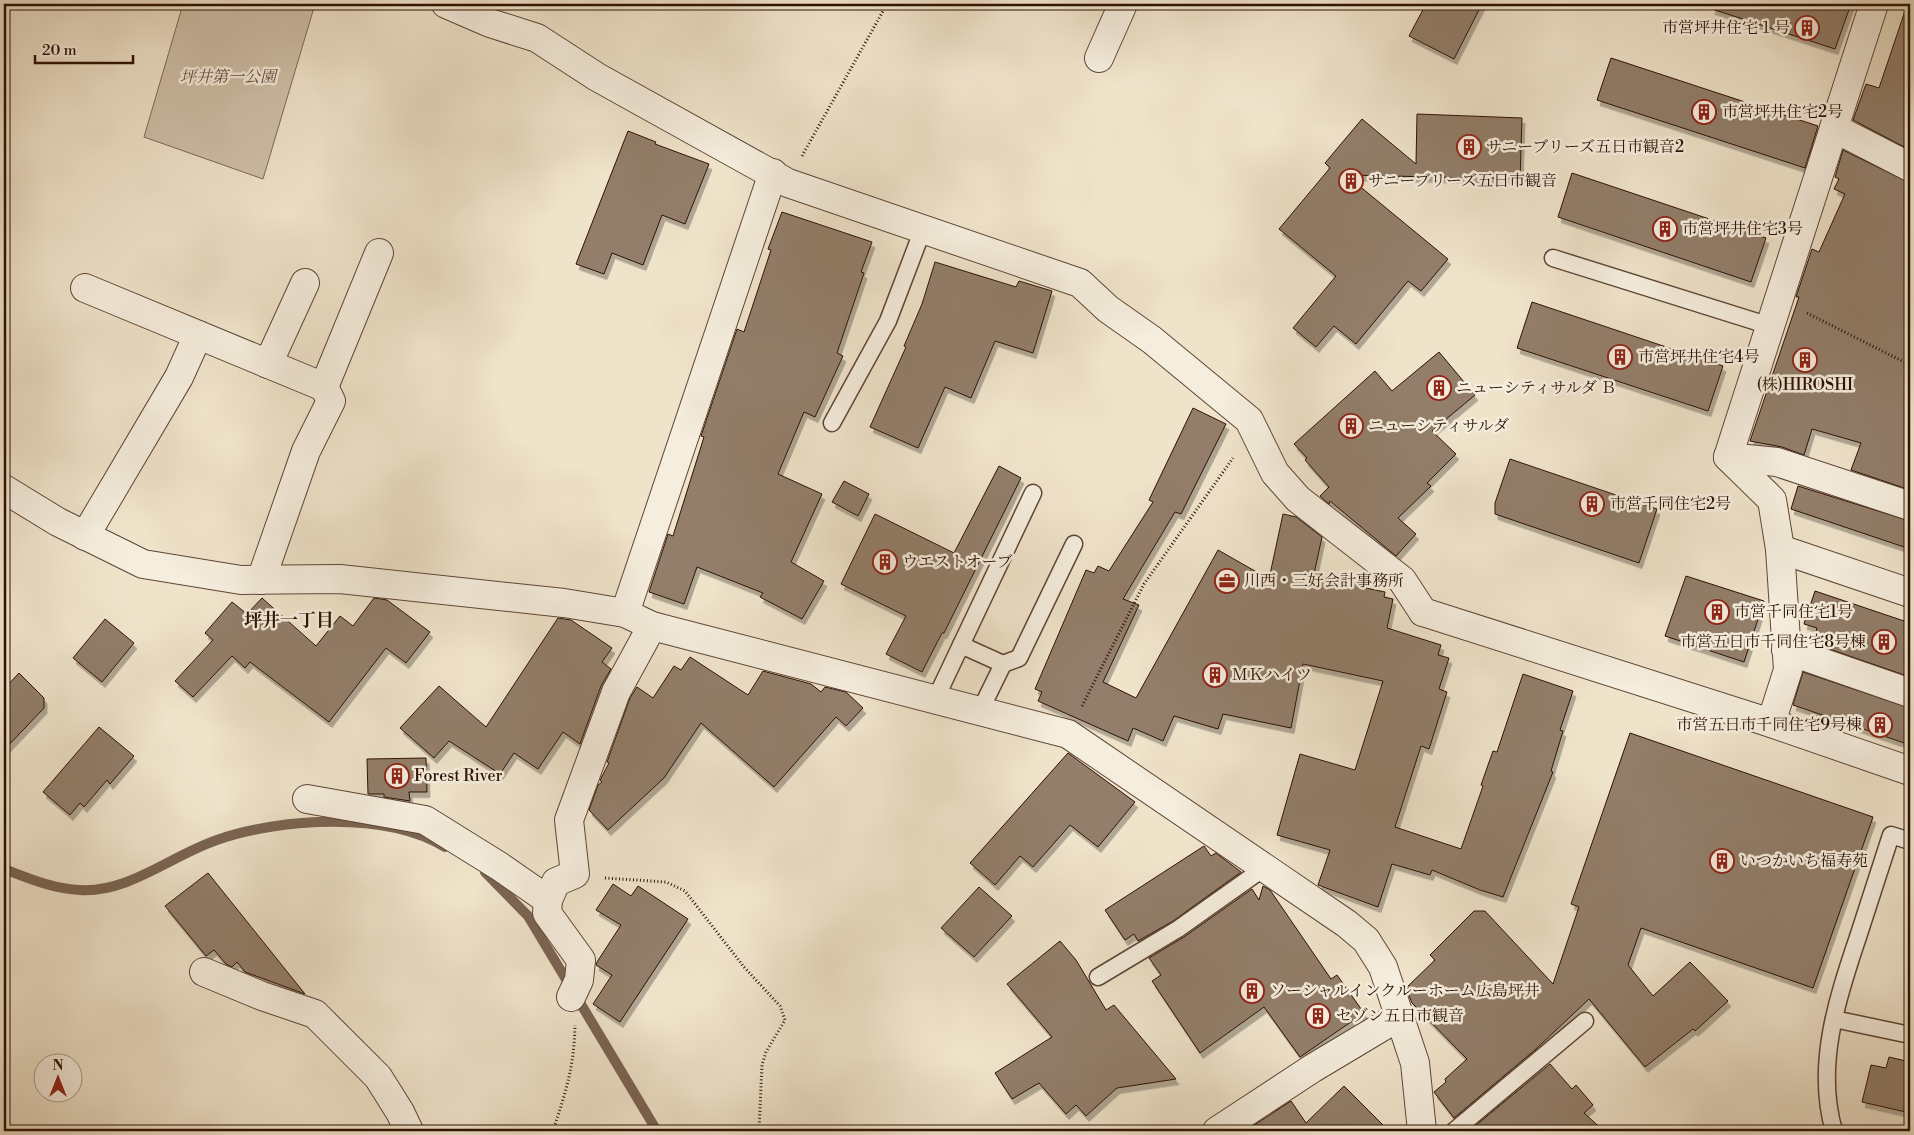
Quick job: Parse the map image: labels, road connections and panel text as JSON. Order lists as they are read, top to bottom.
{
  "districts": ["坪井一丁目"],
  "parks": ["坪井第一公園"],
  "places": {
    "building": [
      "市営坪井住宅１号",
      "市営坪井住宅2号",
      "サニーブリーズ五日市観音2",
      "サニーブリーズ五日市観音",
      "市営坪井住宅3号",
      "市営坪井住宅4号",
      "(株)HIROSHI",
      "ニューシティサルダ Ｂ",
      "ニューシティサルダ",
      "市営千同住宅2号",
      "ウエストオーブ",
      "市営千同住宅1号",
      "市営五日市千同住宅8号棟",
      "ＭＫハイツ",
      "市営五日市千同住宅9号棟",
      "Forest River",
      "いつかいち福寿苑",
      "ソーシャルインクルーホーム広島坪井",
      "セゾン五日市観音"
    ],
    "office": ["川西・三好会計事務所"]
  },
  "scale_bar": "20 m",
  "north": "top"
}
